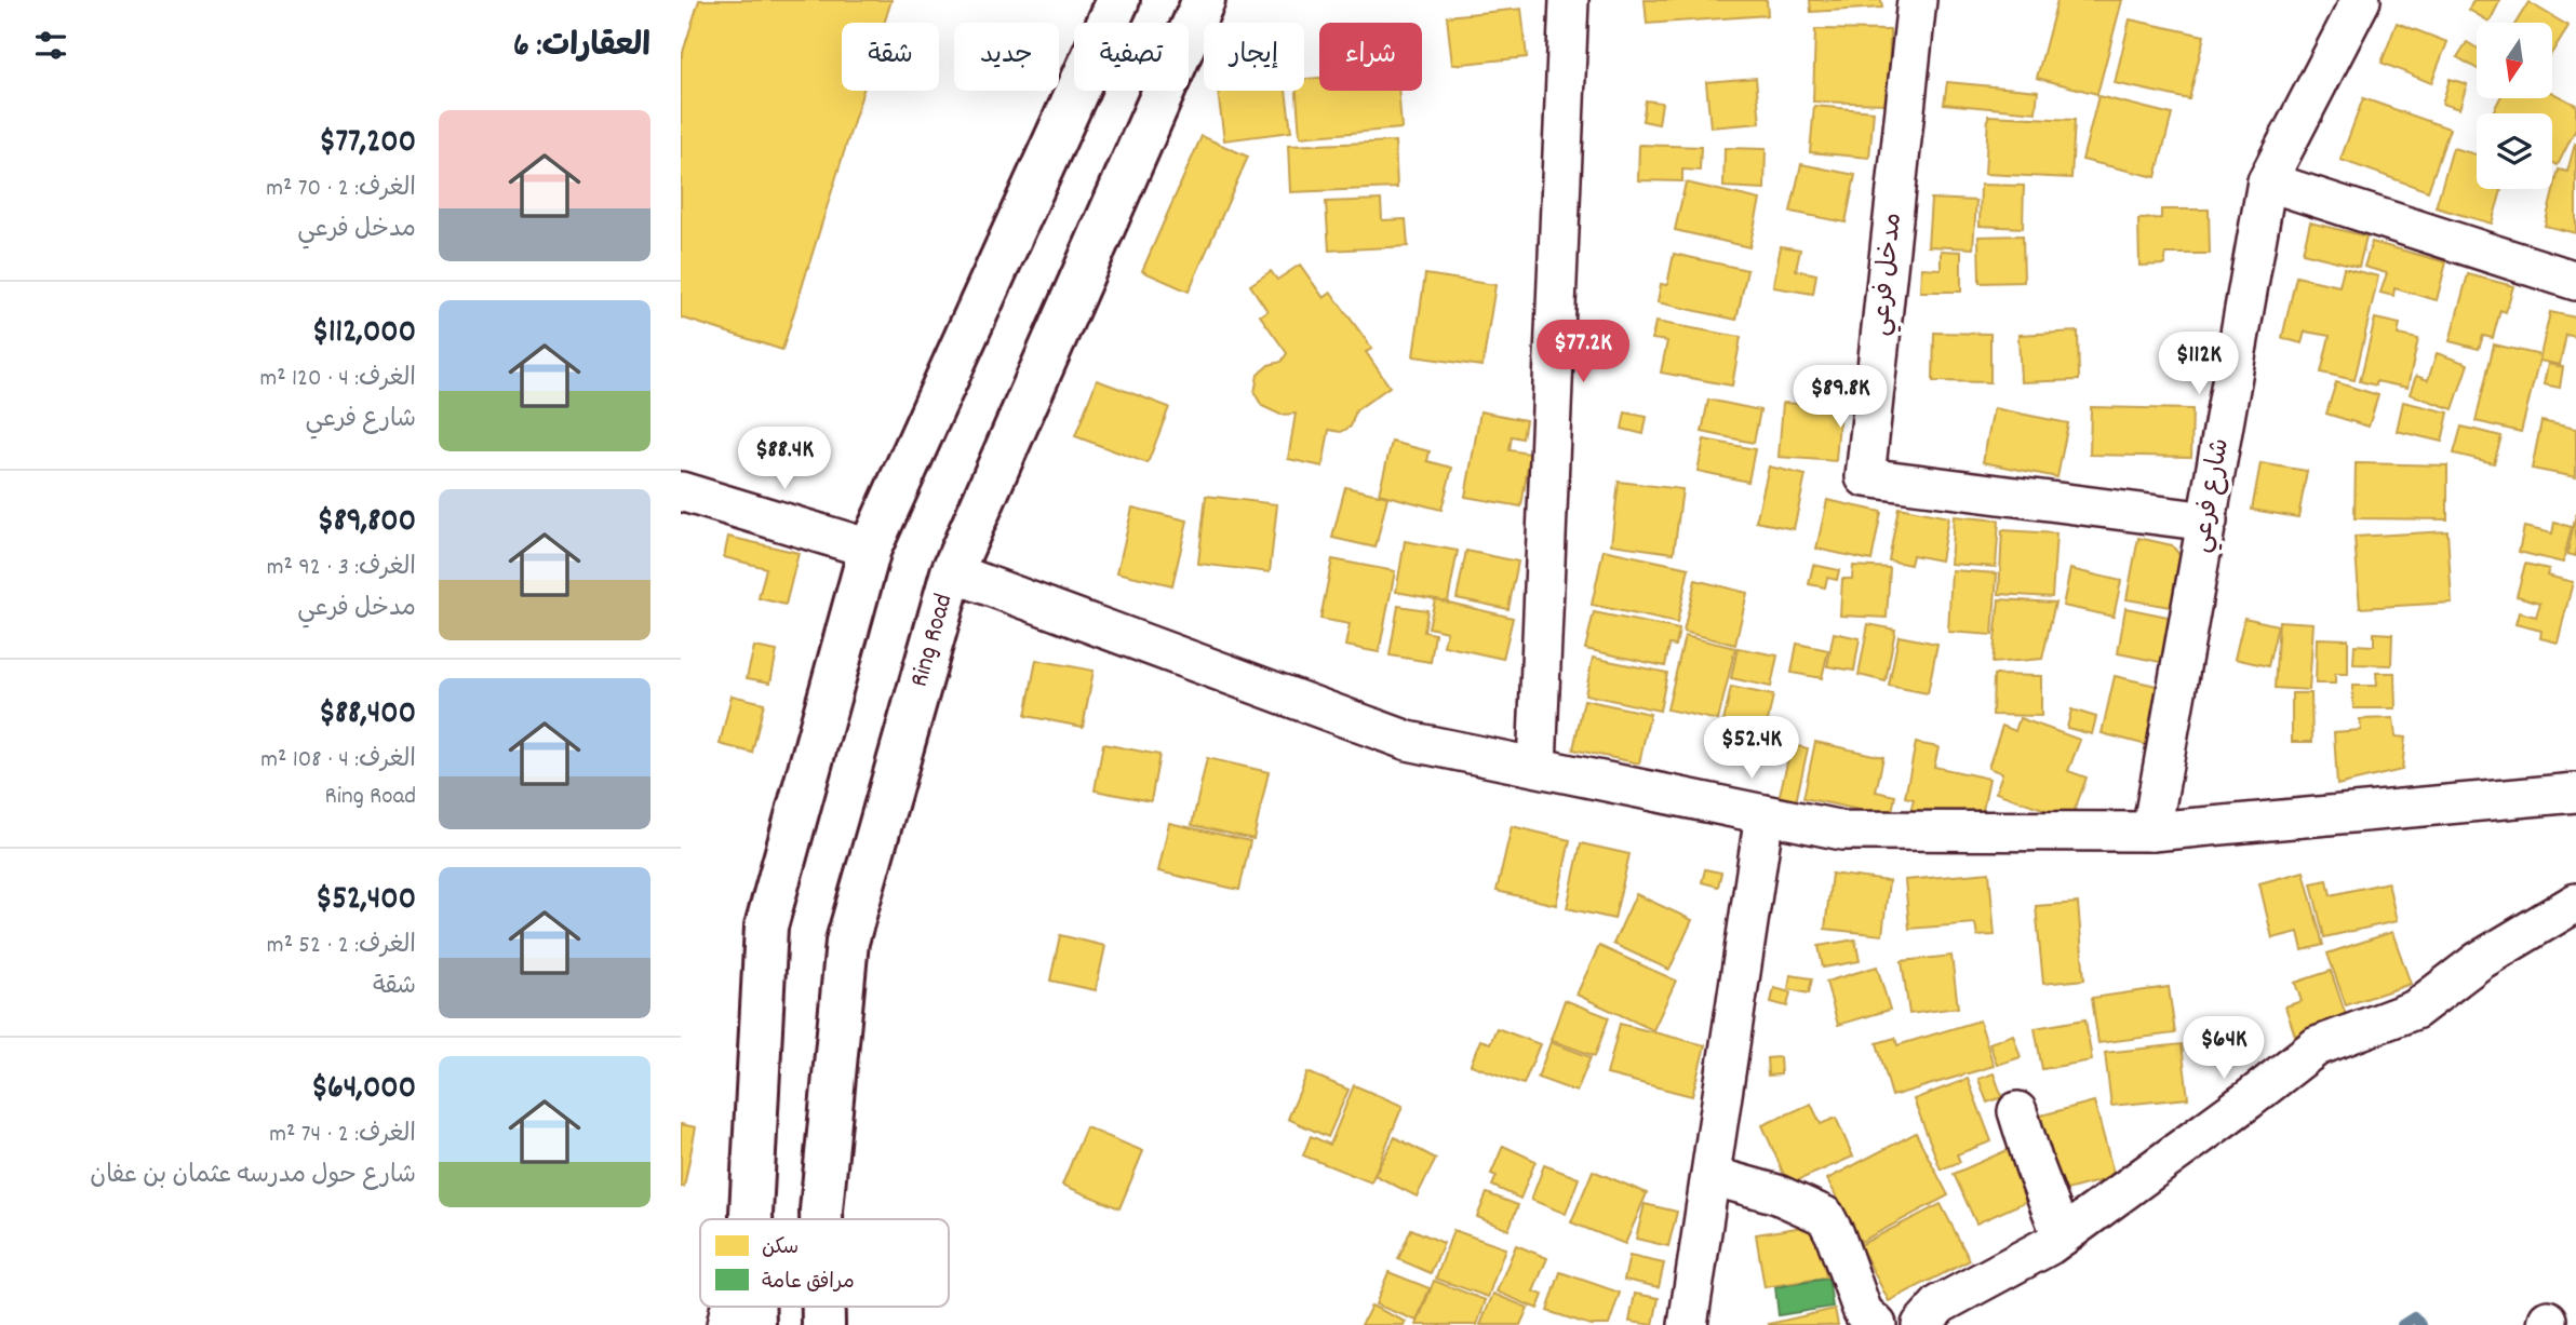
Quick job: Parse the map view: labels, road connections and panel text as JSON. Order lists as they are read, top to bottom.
{
  "streets": {
    "main road": ["Ring Road"],
    "street": ["مدخل فرعي", "شارع فرعي"]
  },
  "crossings": [
    ["مدخل فرعي", "شارع فرعي"]
  ],
  "legend": ["سكن", "مرافق عامة"],
  "north": "bottom",
  "page": {
    "heading": "العقارات: 6",
    "chip": [
      "شراء",
      "إيجار",
      "تصفية",
      "جديد",
      "شقة"
    ],
    "list": [
      {
        "name": "$77,200",
        "note": "الغرف: 2 · 70 m² · مدخل فرعي"
      },
      {
        "name": "$112,000",
        "note": "الغرف: 4 · 120 m² · شارع فرعي"
      },
      {
        "name": "$89,800",
        "note": "الغرف: 3 · 92 m² · مدخل فرعي"
      },
      {
        "name": "$88,400",
        "note": "الغرف: 4 · 108 m² · Ring Road"
      },
      {
        "name": "$52,400",
        "note": "الغرف: 2 · 52 m² · شقة"
      },
      {
        "name": "$64,000",
        "note": "الغرف: 2 · 74 m² · شارع حول مدرسه عثمان بن عفان"
      }
    ],
    "price": [
      "$77.2K",
      "$112K",
      "$89.8K",
      "$88.4K",
      "$52.4K",
      "$64K"
    ]
  }
}
